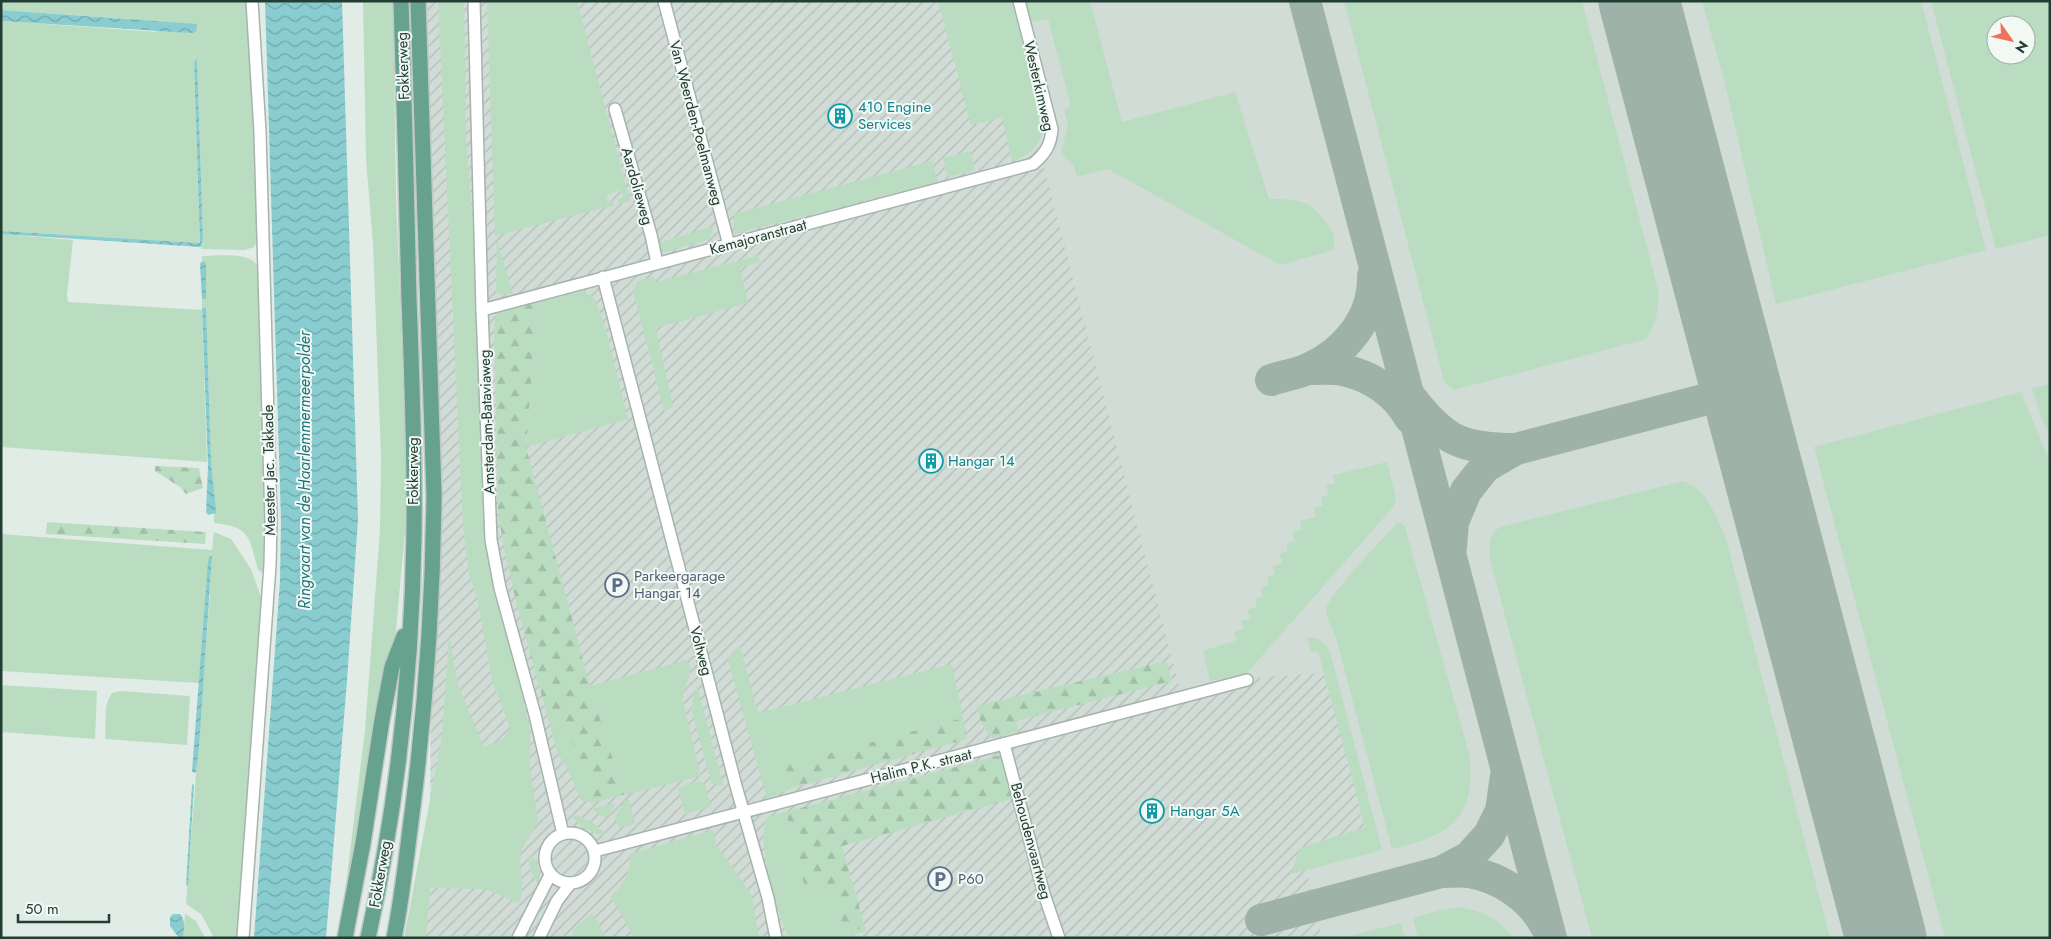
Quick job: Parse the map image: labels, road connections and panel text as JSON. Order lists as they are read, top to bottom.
{
  "streets": {
    "main road": ["Fokkerweg"],
    "street": [
      "Westerkimweg",
      "Van Weerden-Poelmanweg",
      "Aardolieweg",
      "Kemajoranstraat",
      "Amsterdam-Bataviaweg",
      "Meester Jac. Takkade",
      "Voltweg",
      "Halim P.K. straat",
      "Behoudenvaartweg"
    ]
  },
  "crossings": [
    ["Westerkimweg", "Kemajoranstraat"],
    ["Van Weerden-Poelmanweg", "Kemajoranstraat"],
    ["Aardolieweg", "Kemajoranstraat"],
    ["Kemajoranstraat", "Amsterdam-Bataviaweg"],
    ["Kemajoranstraat", "Voltweg"],
    ["Amsterdam-Bataviaweg", "Halim P.K. straat"],
    ["Voltweg", "Halim P.K. straat"],
    ["Halim P.K. straat", "Behoudenvaartweg"]
  ],
  "water": ["Ringvaart van de Haarlemmermeerpolder"],
  "places": {
    "building": ["410 Engine Services", "Hangar 14", "Hangar 5A"],
    "parking": ["Parkeergarage Hangar 14", "P60"]
  },
  "scale_bar": "50 m",
  "north": "bottom right"
}
